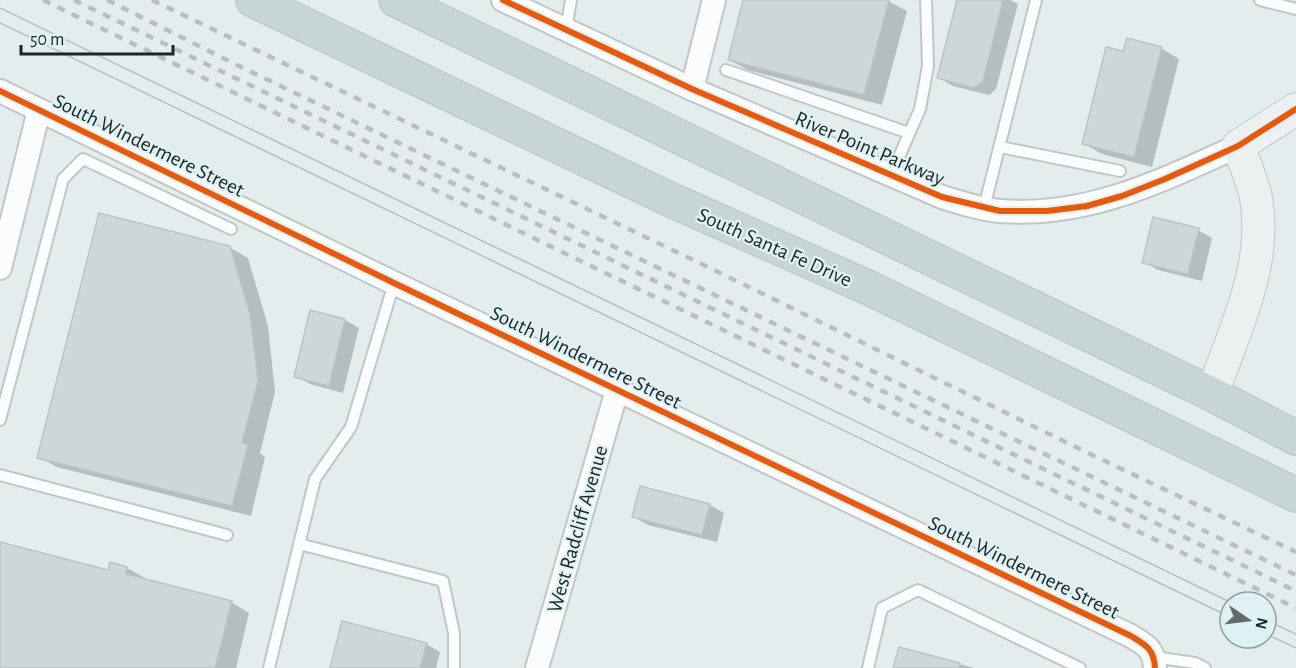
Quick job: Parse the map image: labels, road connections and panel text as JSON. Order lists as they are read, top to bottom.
{
  "streets": {
    "highway": ["South Santa Fe Drive"],
    "street": ["South Windermere Street", "River Point Parkway", "West Radcliff Avenue"]
  },
  "crossings": [
    ["South Windermere Street", "West Radcliff Avenue"]
  ],
  "scale_bar": "50 m",
  "north": "right"
}
